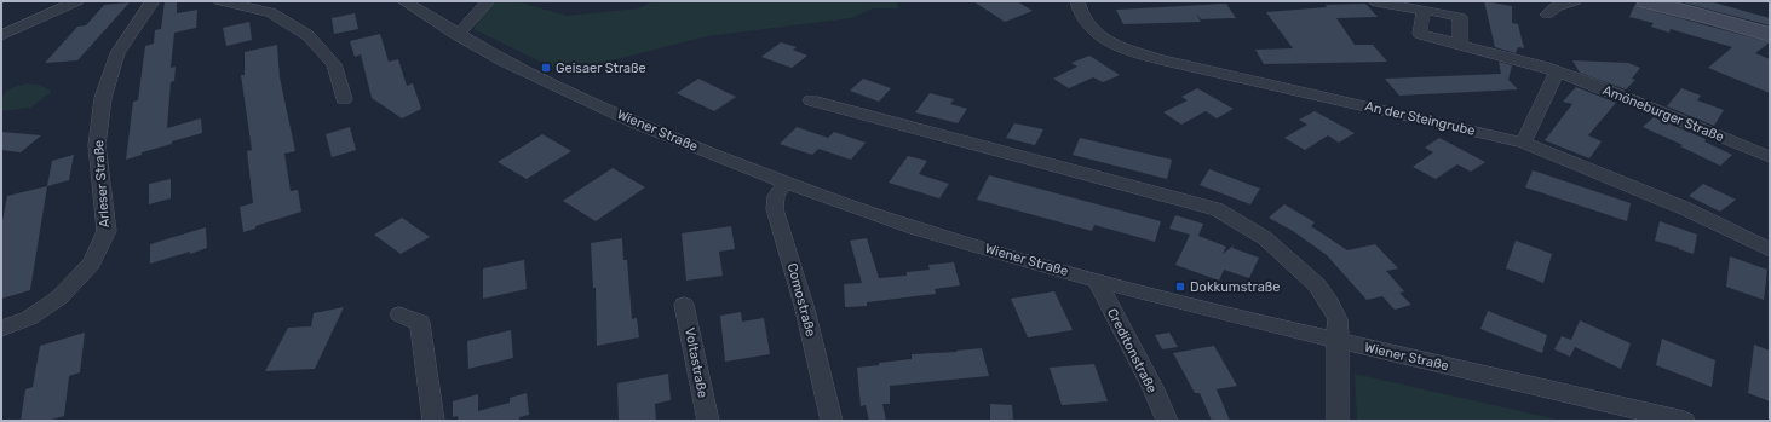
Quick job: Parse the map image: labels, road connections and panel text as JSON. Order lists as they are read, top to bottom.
{
  "streets": {
    "street": [
      "Amöneburger Straße",
      "An der Steingrube",
      "Wiener Straße",
      "Arleser Straße",
      "Comostraße",
      "Creditonstraße",
      "Voltastraße"
    ]
  },
  "crossings": [
    ["Wiener Straße", "Comostraße"],
    ["Wiener Straße", "Creditonstraße"]
  ],
  "places": {
    "transit": ["Geisaer Straße", "Dokkumstraße"]
  }
}
